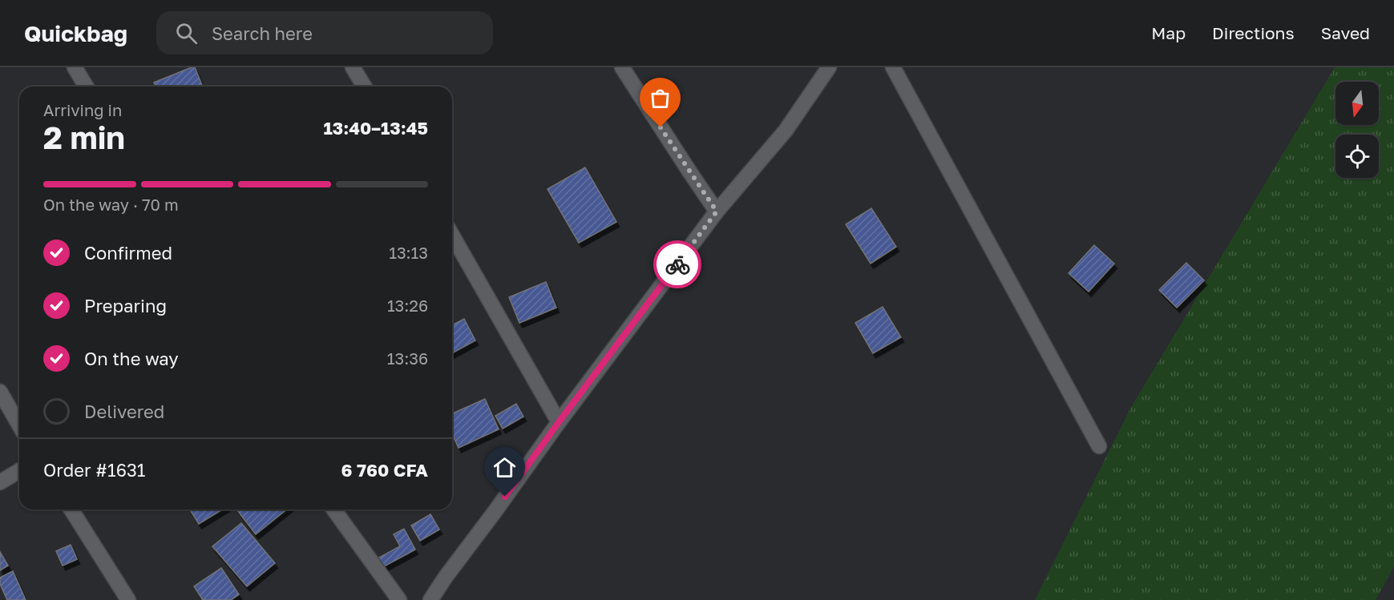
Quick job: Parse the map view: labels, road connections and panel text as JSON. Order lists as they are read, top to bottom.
{
  "north": "bottom",
  "page": {
    "header": "Quickbag",
    "search": "Search here",
    "nav": ["Map", "Directions", "Saved"],
    "heading": ["2 min", "Arriving in", "13:40–13:45"],
    "panel": ["Order #1631", "6 760 CFA"],
    "bar": "On the way · 70 m",
    "list": [
      ["Confirmed", "13:13"],
      ["Preparing", "13:26"],
      ["On the way", "13:36"],
      "Delivered"
    ]
  }
}
